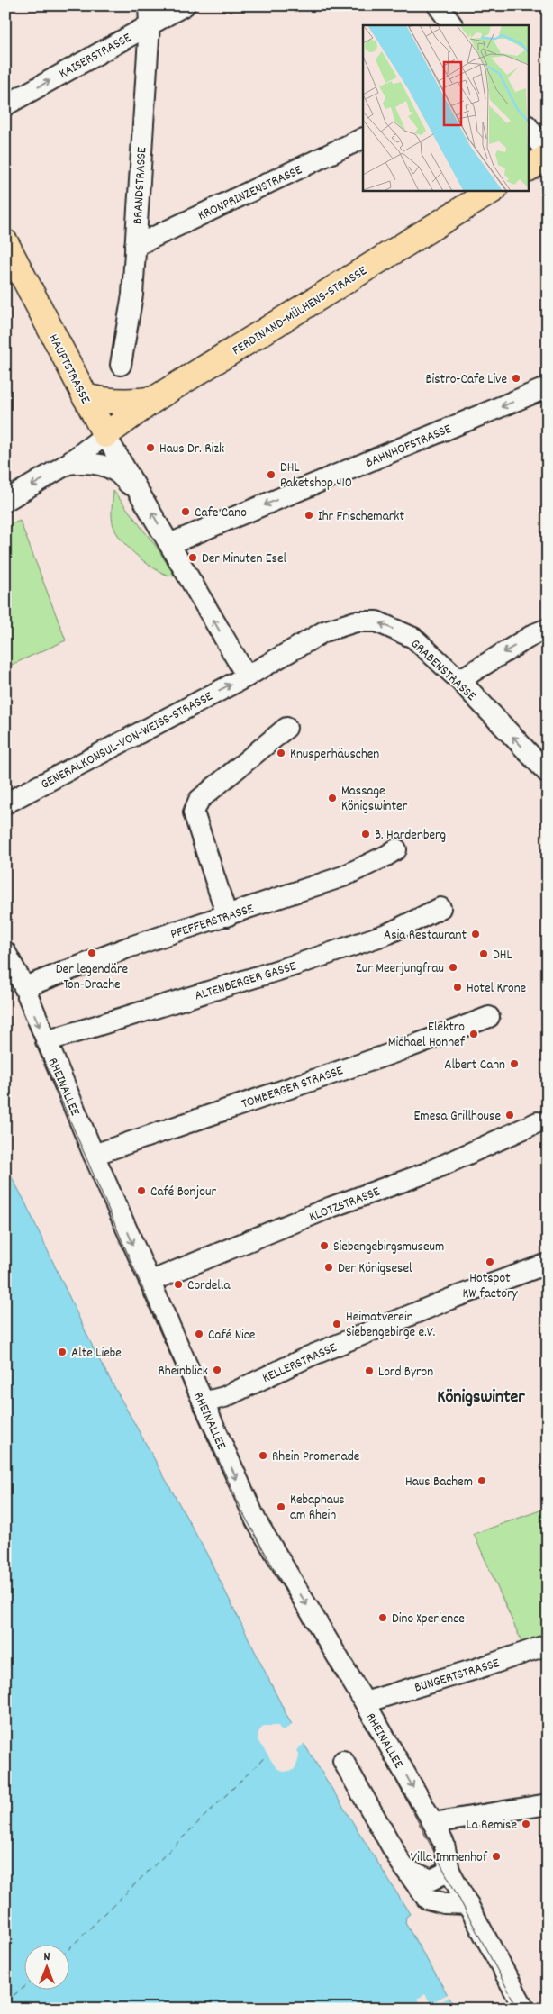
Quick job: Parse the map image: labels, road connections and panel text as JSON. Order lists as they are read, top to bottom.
{
  "streets": {
    "main road": ["FERDINAND-MÜLHENS-STRASSE", "HAUPTSTRASSE"],
    "street": [
      "KAISERSTRASSE",
      "BRANDSTRASSE",
      "KRONPRINZENSTRASSE",
      "BAHNHOFSTRASSE",
      "GRABENSTRASSE",
      "GENERALKONSUL-VON-WEISS-STRASSE",
      "PFEFFERSTRASSE",
      "ALTENBERGER GASSE",
      "RHEINALLEE",
      "TOMBERGER STRASSE",
      "KLOTZSTRASSE",
      "KELLERSTRASSE",
      "BUNGERTSTRASSE"
    ]
  },
  "crossings": [
    ["KAISERSTRASSE", "BRANDSTRASSE"],
    ["BRANDSTRASSE", "KRONPRINZENSTRASSE"],
    ["FERDINAND-MÜLHENS-STRASSE", "HAUPTSTRASSE"],
    ["HAUPTSTRASSE", "BAHNHOFSTRASSE"],
    ["HAUPTSTRASSE", "GRABENSTRASSE"],
    ["HAUPTSTRASSE", "GENERALKONSUL-VON-WEISS-STRASSE"],
    ["GRABENSTRASSE", "GENERALKONSUL-VON-WEISS-STRASSE"],
    ["PFEFFERSTRASSE", "RHEINALLEE"],
    ["ALTENBERGER GASSE", "RHEINALLEE"],
    ["RHEINALLEE", "TOMBERGER STRASSE"],
    ["RHEINALLEE", "KLOTZSTRASSE"],
    ["RHEINALLEE", "KELLERSTRASSE"],
    ["RHEINALLEE", "BUNGERTSTRASSE"]
  ],
  "one_way": [
    "KAISERSTRASSE",
    "HAUPTSTRASSE",
    "BAHNHOFSTRASSE",
    "GRABENSTRASSE",
    "GENERALKONSUL-VON-WEISS-STRASSE",
    "RHEINALLEE"
  ],
  "districts": ["Königswinter"],
  "places": [
    "Bistro-Cafe Live",
    "Haus Dr. Rizk",
    "DHL Paketshop 410",
    "Cafe Cano",
    "Ihr Frischemarkt",
    "Der Minuten Esel",
    "Knusperhäuschen",
    "Massage Königswinter",
    "B. Hardenberg",
    "Asia Restaurant",
    "Der legendäre Ton-Drache",
    "DHL",
    "Zur Meerjungfrau",
    "Hotel Krone",
    "Elektro Michael Honnef",
    "Albert Cahn",
    "Emesa Grillhouse",
    "Café Bonjour",
    "Siebengebirgsmuseum",
    "Hotspot KW factory",
    "Der Königsesel",
    "Cordella",
    "Heimatverein Siebengebirge e.V.",
    "Café Nice",
    "Alte Liebe",
    "Rheinblick",
    "Lord Byron",
    "Rhein Promenade",
    "Haus Bachem",
    "Kebaphaus am Rhein",
    "Dino Xperience",
    "La Remise",
    "Villa Immenhof"
  ],
  "north": "top"
}
